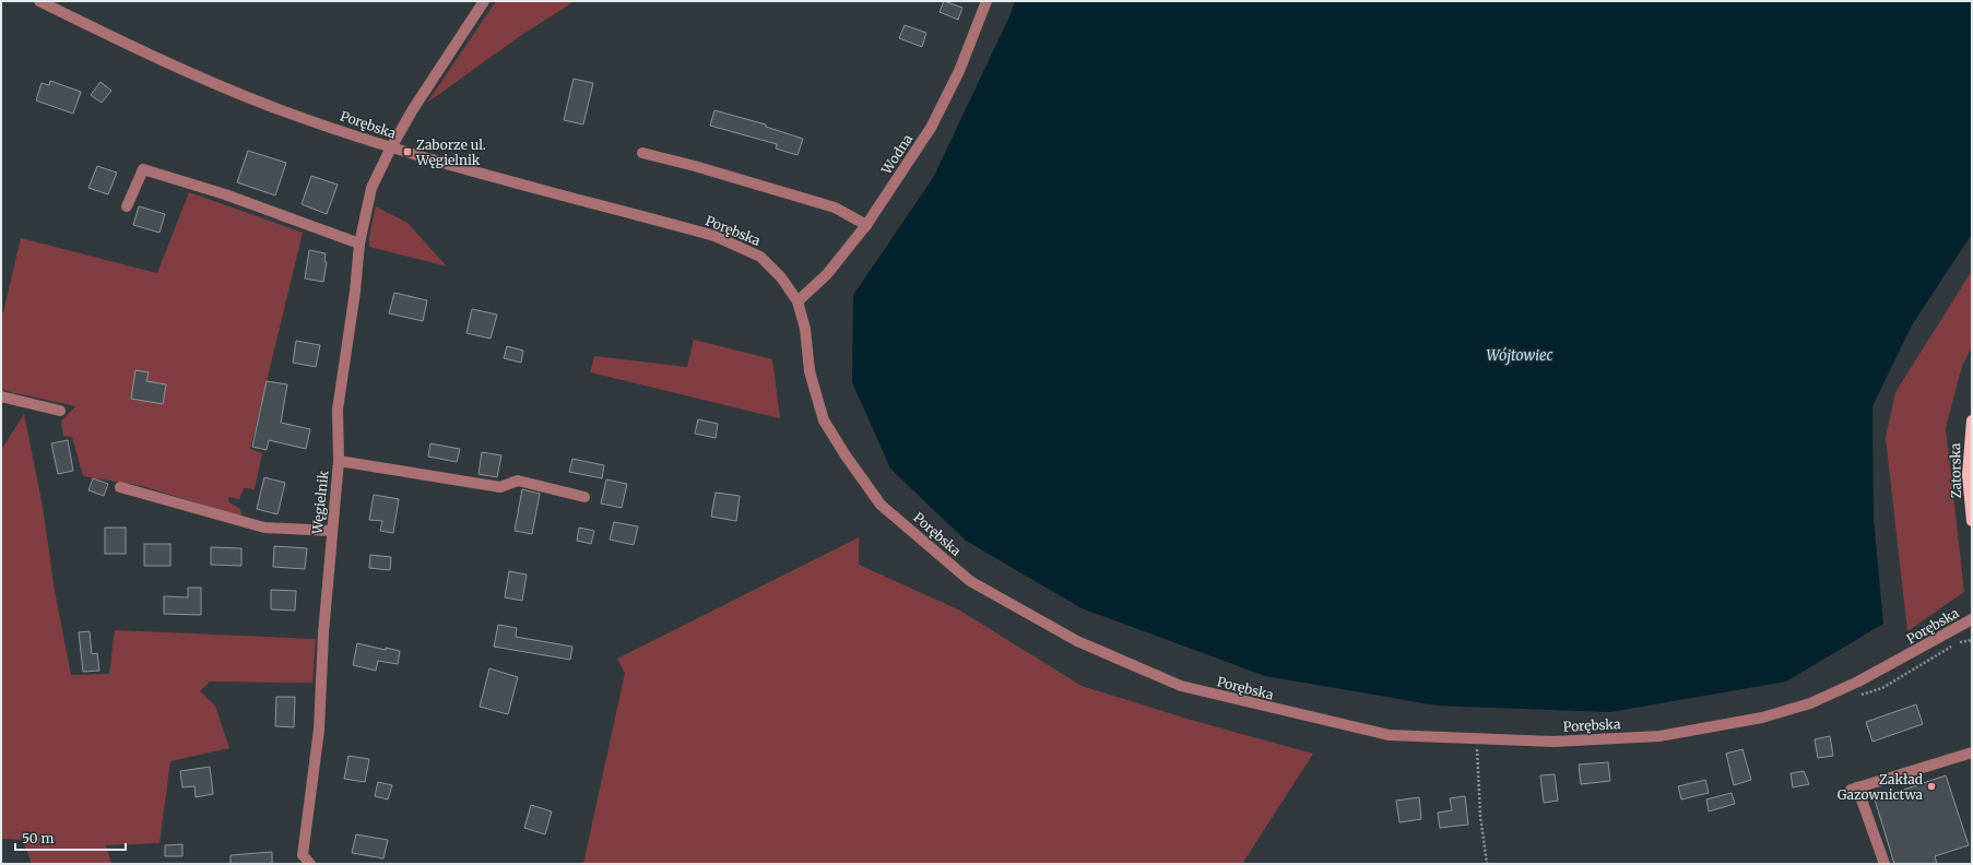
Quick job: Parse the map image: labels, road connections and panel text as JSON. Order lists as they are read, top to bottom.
{
  "streets": {
    "main road": ["Zatorska"],
    "street": ["Porębska", "Wodna", "Węgielnik"]
  },
  "crossings": [
    ["Porębska", "Wodna"],
    ["Porębska", "Węgielnik"]
  ],
  "water": ["Wójtowiec"],
  "places": {
    "transit": ["Zaborze ul. Węgielnik"],
    "other": ["Zakład Gazownictwa"]
  },
  "scale_bar": "50 m"
}
